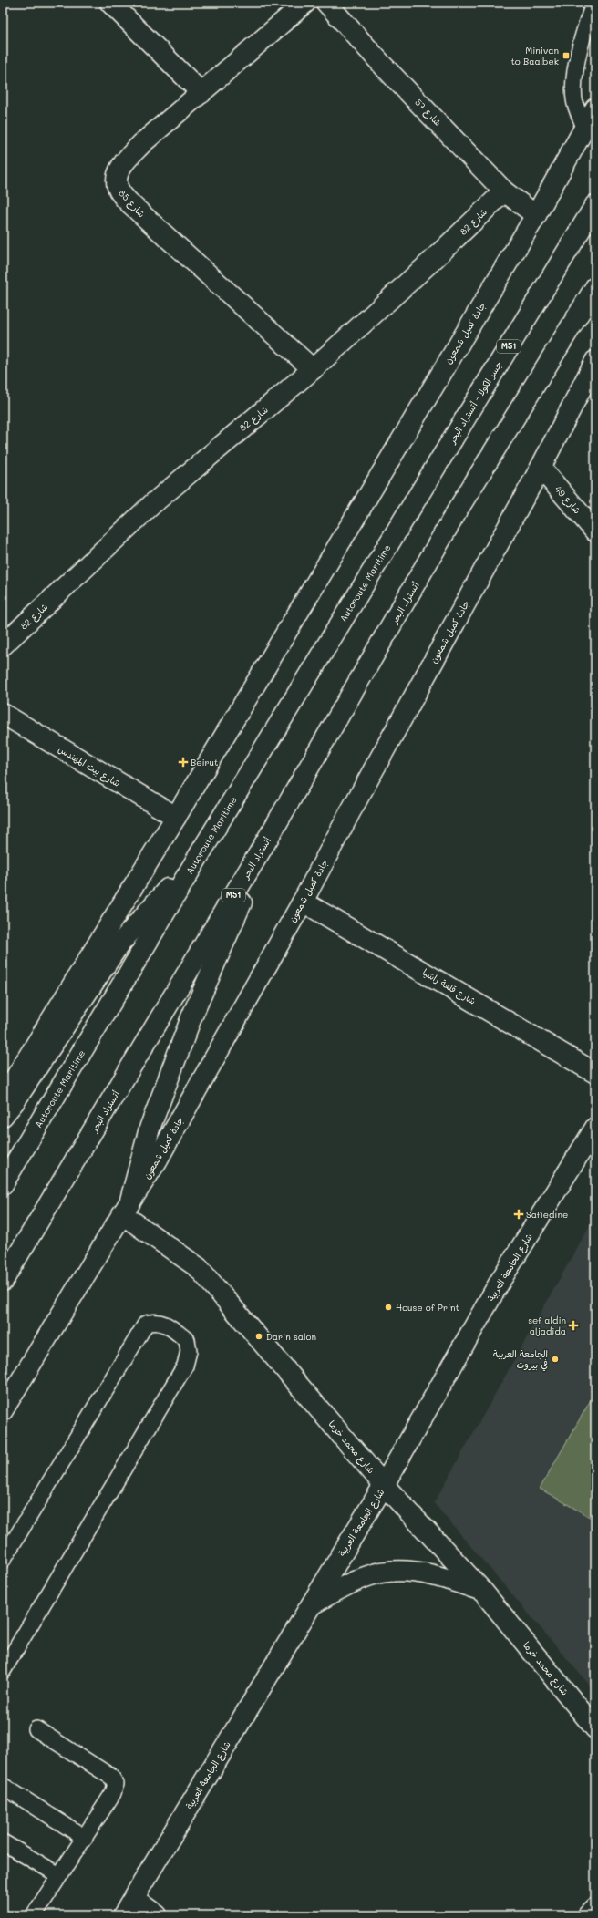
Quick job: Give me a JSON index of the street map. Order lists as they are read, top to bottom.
{
  "streets": {
    "main road": [
      "شارع 57",
      "شارع 85",
      "شارع 82",
      "جادة كميل شمعون",
      "M51",
      "جسر الكولا - أتستراد البحر",
      "شارع 49",
      "Autoroute Maritime",
      "أتستراد البحر",
      "شارع بيت المهندس",
      "شارع قلعة راشيا",
      "شارع الجامعة العربية",
      "شارع محمد خرما"
    ]
  },
  "crossings": [
    ["شارع 57", "شارع 82"],
    ["شارع 57", "جادة كميل شمعون"],
    ["شارع 85", "شارع 82"],
    ["جادة كميل شمعون", "شارع 49"],
    ["جادة كميل شمعون", "شارع بيت المهندس"],
    ["جادة كميل شمعون", "شارع قلعة راشيا"],
    ["جادة كميل شمعون", "شارع محمد خرما"],
    ["جسر الكولا - أتستراد البحر", "Autoroute Maritime"],
    ["شارع الجامعة العربية", "شارع محمد خرما"]
  ],
  "places": {
    "transit": ["Minivan to Baalbek"],
    "health": ["Beirut", "Safiedine", "sef aldin aljadida"],
    "other": ["House of Print", "Darin salon", "الجامعة العربية في بيروت"]
  }
}
